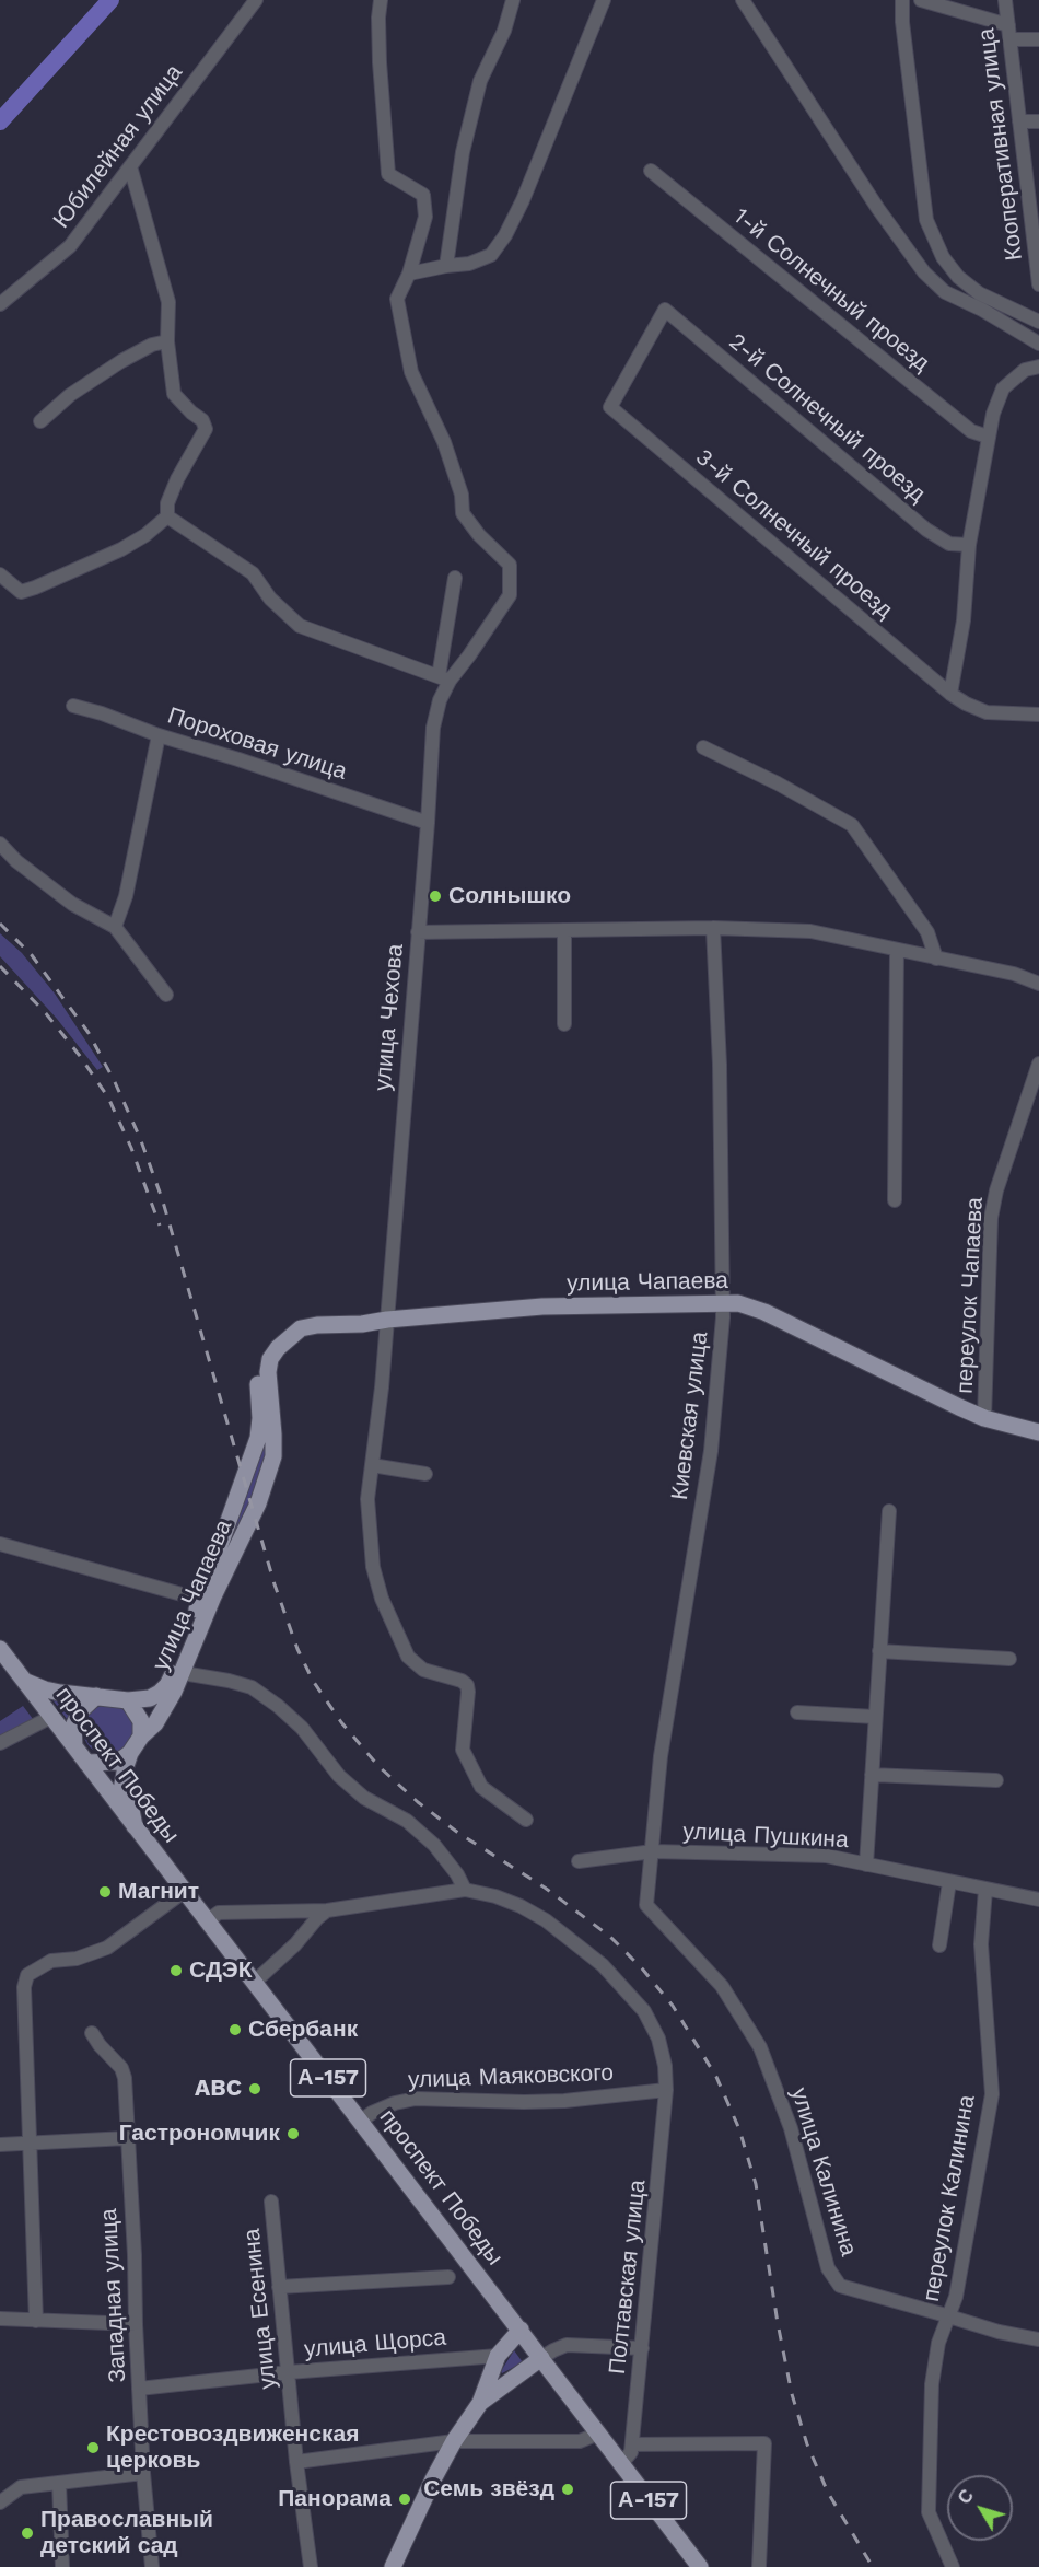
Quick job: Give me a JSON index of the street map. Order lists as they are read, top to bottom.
{
  "streets": {
    "main road": ["улица Чапаева", "проспект Победы", "А-157"],
    "street": [
      "Кооперативная улица",
      "Юбилейная улица",
      "1-й Солнечный проезд",
      "2-й Солнечный проезд",
      "3-й Солнечный проезд",
      "Пороховая улица",
      "улица Чехова",
      "переулок Чапаева",
      "Киевская улица",
      "улица Пушкина",
      "улица Маяковского",
      "улица Калинина",
      "переулок Калинина",
      "Полтавская улица",
      "Западная улица",
      "улица Есенина",
      "улица Щорса"
    ]
  },
  "crossings": [
    ["2-й Солнечный проезд", "3-й Солнечный проезд"],
    ["Пороховая улица", "улица Чехова"],
    ["улица Чехова", "улица Чапаева"],
    ["улица Чапаева", "переулок Чапаева"],
    ["улица Чапаева", "Киевская улица"],
    ["улица Чапаева", "проспект Победы"],
    ["Киевская улица", "улица Пушкина"],
    ["Киевская улица", "улица Калинина"],
    ["проспект Победы", "улица Маяковского"],
    ["проспект Победы", "Полтавская улица"],
    ["улица Пушкина", "переулок Калинина"],
    ["улица Маяковского", "Полтавская улица"],
    ["улица Калинина", "переулок Калинина"],
    ["Западная улица", "улица Щорса"],
    ["улица Есенина", "улица Щорса"]
  ],
  "places": [
    "Солнышко",
    "Магнит",
    "СДЭК",
    "Сбербанк",
    "ABC",
    "Гастрономчик",
    "Крестовоздвиженская церковь",
    "Семь звёзд",
    "Панорама",
    "Православный детский сад"
  ],
  "north": "top left"
}
